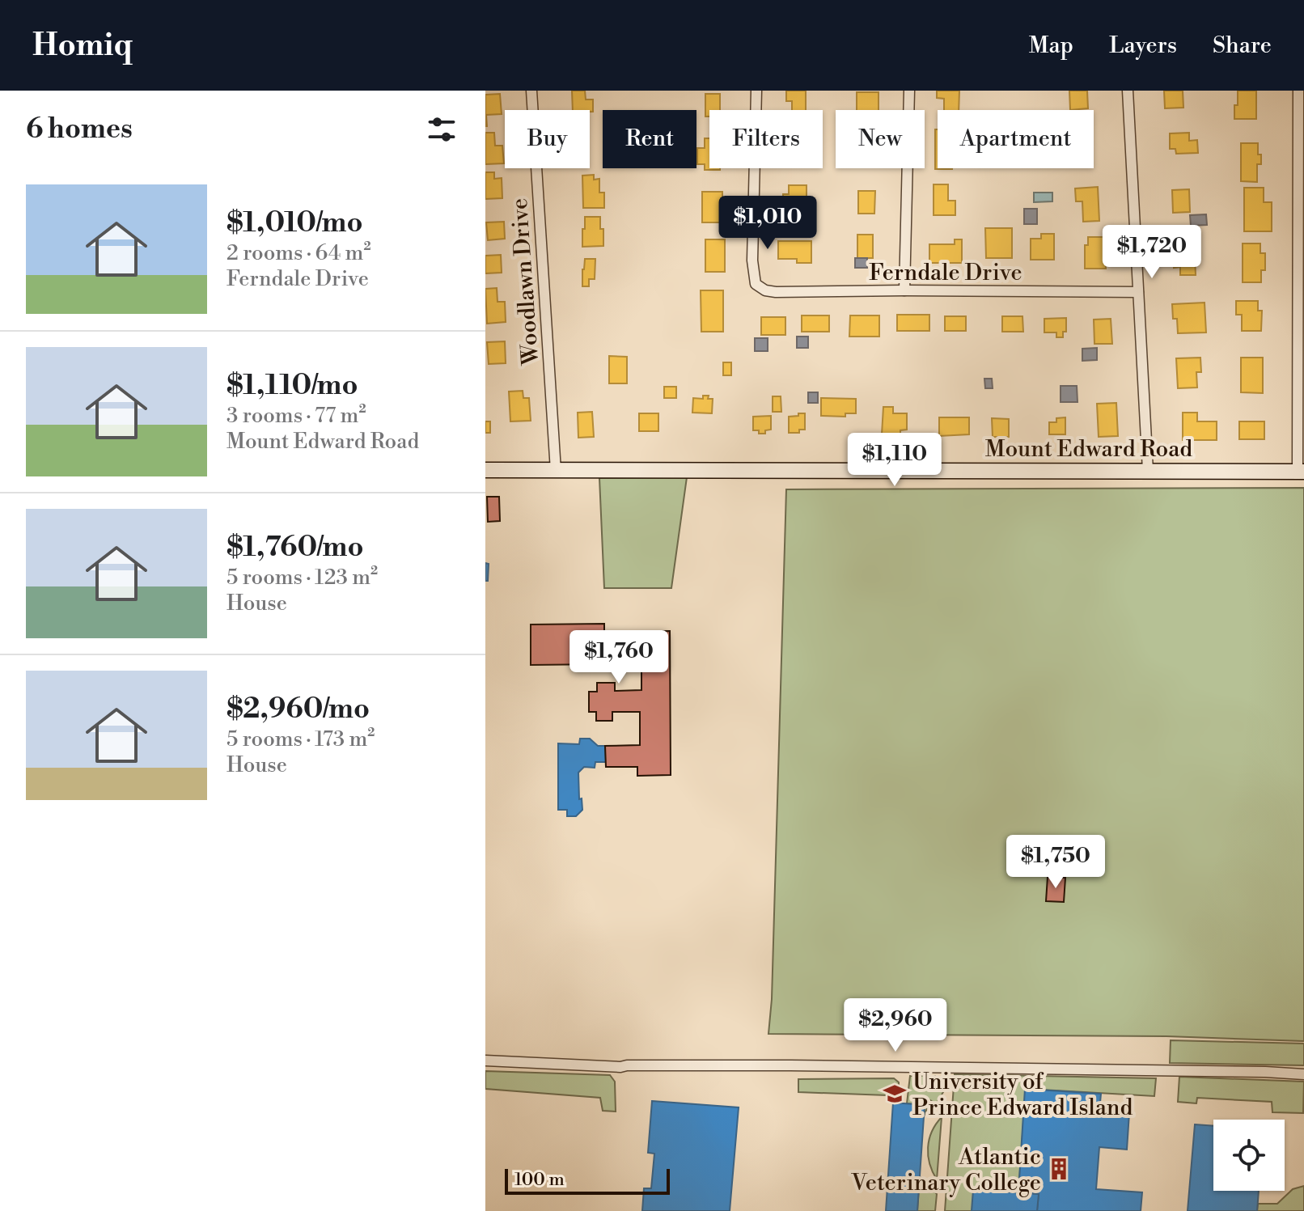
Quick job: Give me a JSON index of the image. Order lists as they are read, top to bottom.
{
  "streets": {
    "street": ["Ferndale Drive", "Woodlawn Drive", "Mount Edward Road"]
  },
  "crossings": [
    ["Woodlawn Drive", "Mount Edward Road"]
  ],
  "places": {
    "school or university": ["University of Prince Edward Island"],
    "building": ["Atlantic Veterinary College"]
  },
  "scale_bar": "100 m",
  "page": {
    "header": "Homiq",
    "nav": ["Map", "Layers", "Share"],
    "heading": "6 homes",
    "chip": [
      "Buy",
      "Rent",
      "Filters",
      "New",
      "Apartment"
    ],
    "list": [
      {
        "name": "$1,010/mo",
        "note": "2 rooms · 64 m² · Ferndale Drive"
      },
      {
        "name": "$1,110/mo",
        "note": "3 rooms · 77 m² · Mount Edward Road"
      },
      {
        "name": "$1,760/mo",
        "note": "5 rooms · 123 m² · House"
      },
      {
        "name": "$2,960/mo",
        "note": "5 rooms · 173 m² · House"
      }
    ],
    "price": [
      "$1,010",
      "$1,720",
      "$1,110",
      "$1,760",
      "$1,750",
      "$2,960"
    ],
    "scale": "100 m"
  }
}
